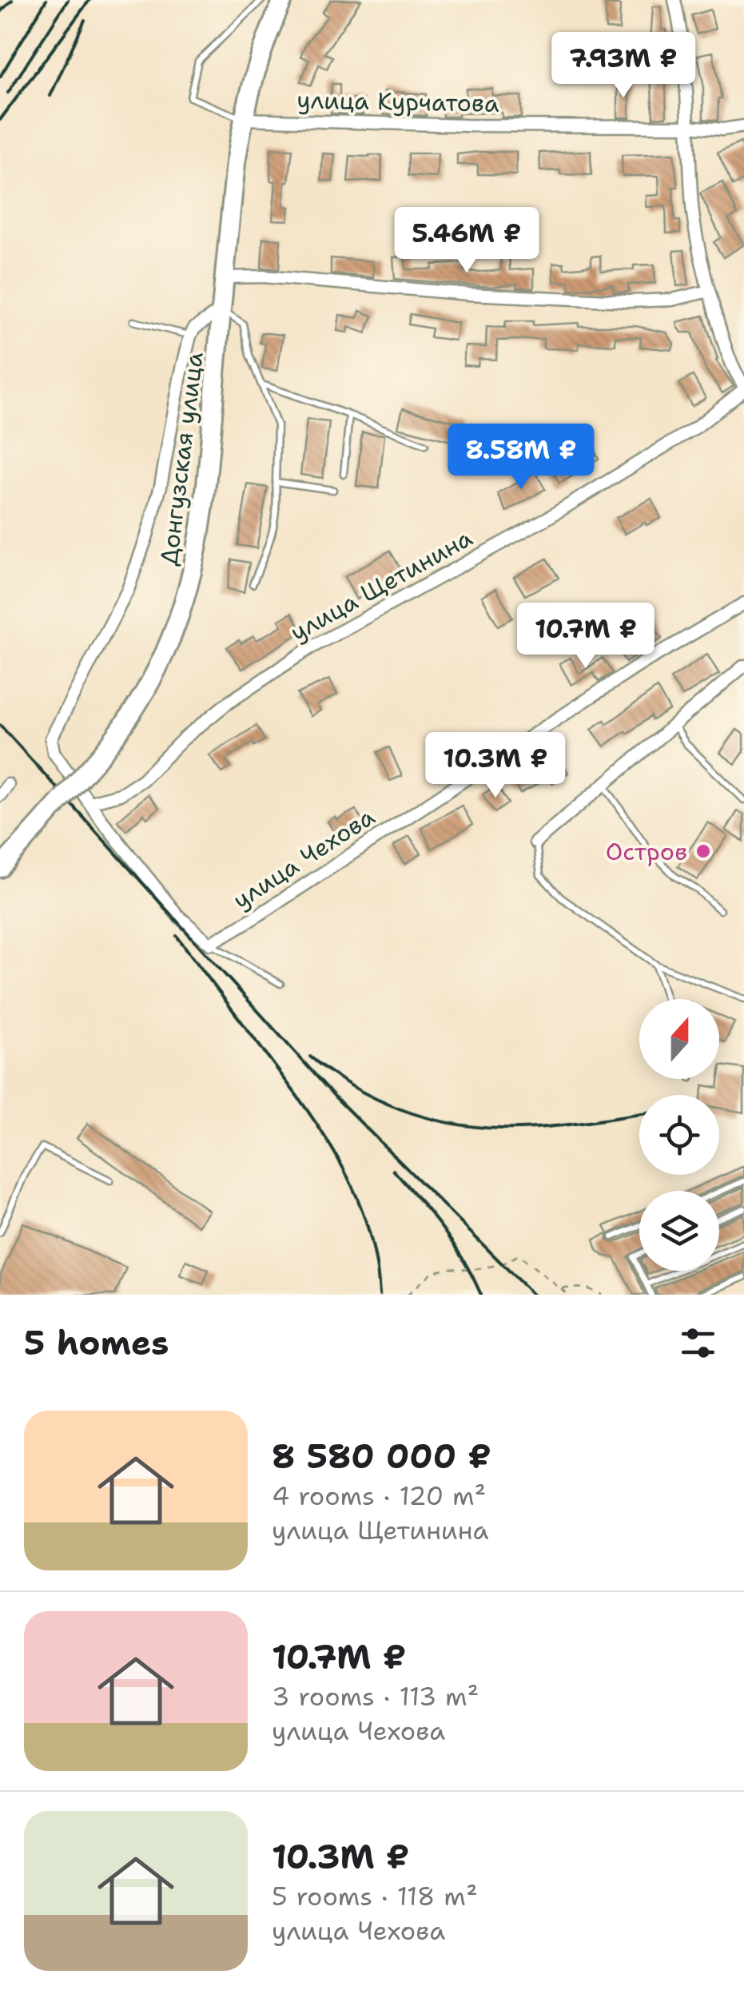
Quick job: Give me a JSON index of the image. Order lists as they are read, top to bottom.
{
  "streets": {
    "highway": ["Донгузская улица"],
    "street": ["улица Курчатова", "улица Щетинина", "улица Чехова"]
  },
  "crossings": [
    ["улица Курчатова", "Донгузская улица"]
  ],
  "places": ["Остров"],
  "north": "top",
  "page": {
    "price": [
      "7.93M ₽",
      "5.46M ₽",
      "8.58M ₽",
      "10.7M ₽",
      "10.3M ₽"
    ],
    "heading": "5 homes",
    "list": [
      {
        "name": "8 580 000 ₽",
        "note": "4 rooms · 120 m² · улица Щетинина"
      },
      {
        "name": "10.7M ₽",
        "note": "3 rooms · 113 m² · улица Чехова"
      },
      {
        "name": "10.3M ₽",
        "note": "5 rooms · 118 m² · улица Чехова"
      }
    ]
  }
}
